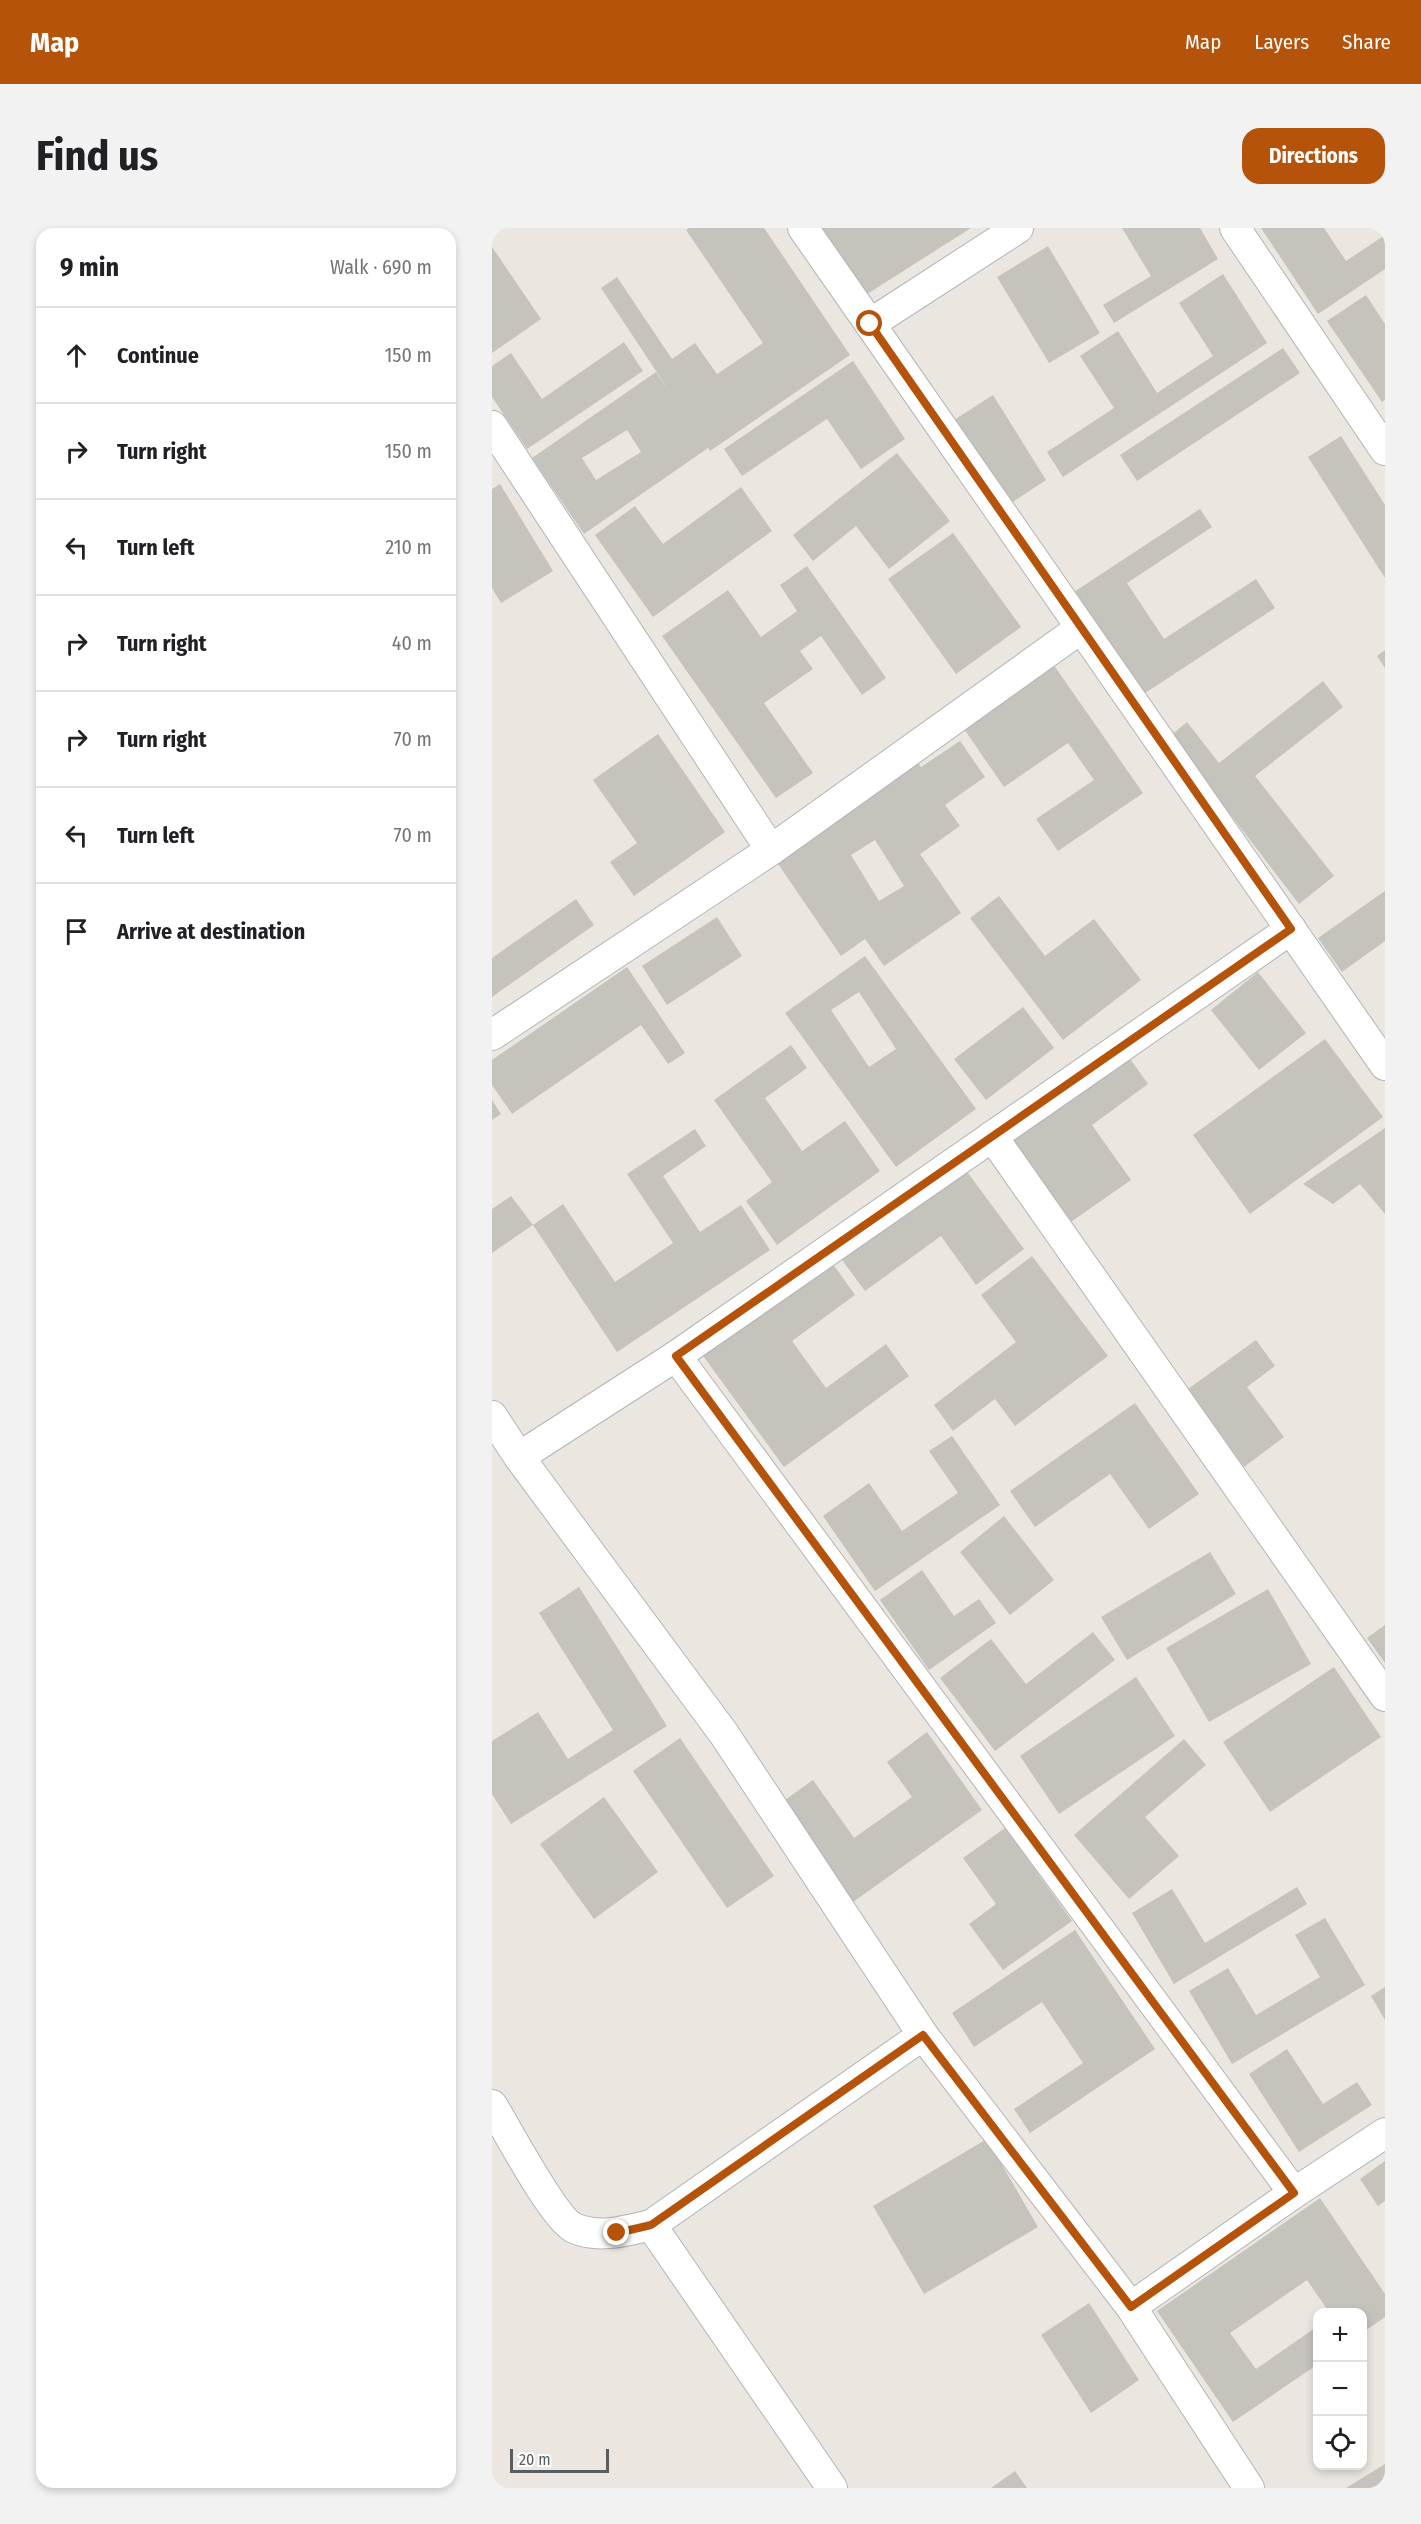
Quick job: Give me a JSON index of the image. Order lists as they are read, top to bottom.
{
  "scale_bar": "20 m",
  "page": {
    "header": "Map",
    "nav": ["Map", "Layers", "Share"],
    "buttons": "Directions",
    "title": "Find us",
    "heading": ["9 min", "Walk · 690 m"],
    "list": [
      ["Continue", "150 m"],
      ["Turn right", "150 m"],
      ["Turn left", "210 m"],
      ["Turn right", "40 m"],
      ["Turn right", "70 m"],
      ["Turn left", "70 m"],
      "Arrive at destination"
    ],
    "map_buttons": ["+", "−"],
    "scale": "20 m"
  }
}
